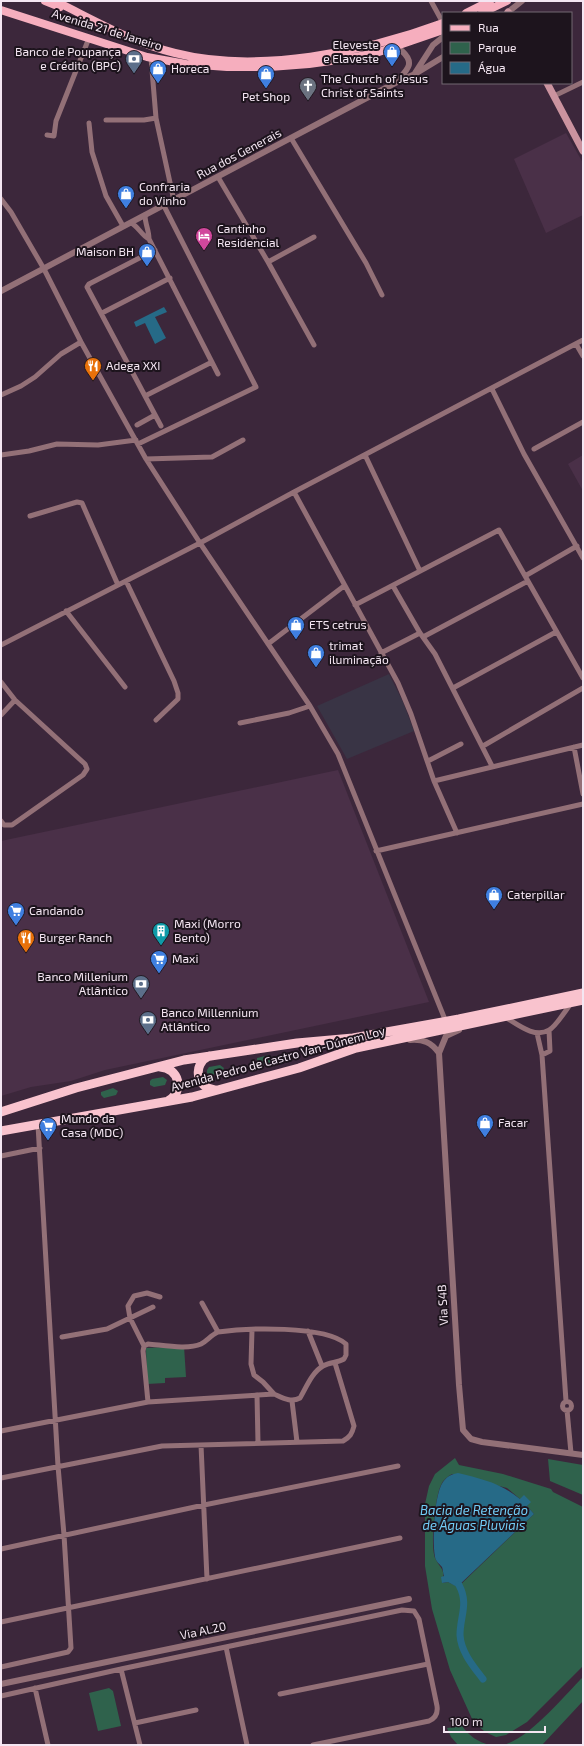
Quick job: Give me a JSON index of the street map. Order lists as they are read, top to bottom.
{
  "streets": {
    "highway": ["Avenida Pedro de Castro Van-Dúnem Loy"],
    "main road": ["Avenida 21 de Janeiro"],
    "street": ["Rua dos Generais", "Via S4B", "Via AL20"]
  },
  "water": ["Bacia de Retenção de Águas Pluviais"],
  "places": {
    "shop": [
      "Eleveste e Elaveste",
      "Horeca",
      "Pet Shop",
      "Confraria do Vinho",
      "Maison BH",
      "ETS cetrus",
      "trimat iluminação",
      "Caterpillar",
      "Facar"
    ],
    "bank": ["Banco de Poupança e Crédito (BPC)", "Banco Millenium Atlântico", "Banco Millennium Atlântico"],
    "church": ["The Church of Jesus Christ of Saints"],
    "hotel": ["Cantinho Residencial"],
    "restaurant": ["Adega XXI", "Burger Ranch"],
    "supermarket": ["Candando", "Maxi", "Mundo da Casa (MDC)"],
    "building": ["Maxi (Morro Bento)"]
  },
  "legend": ["Rua", "Parque", "Água"],
  "scale_bar": "100 m"
}
